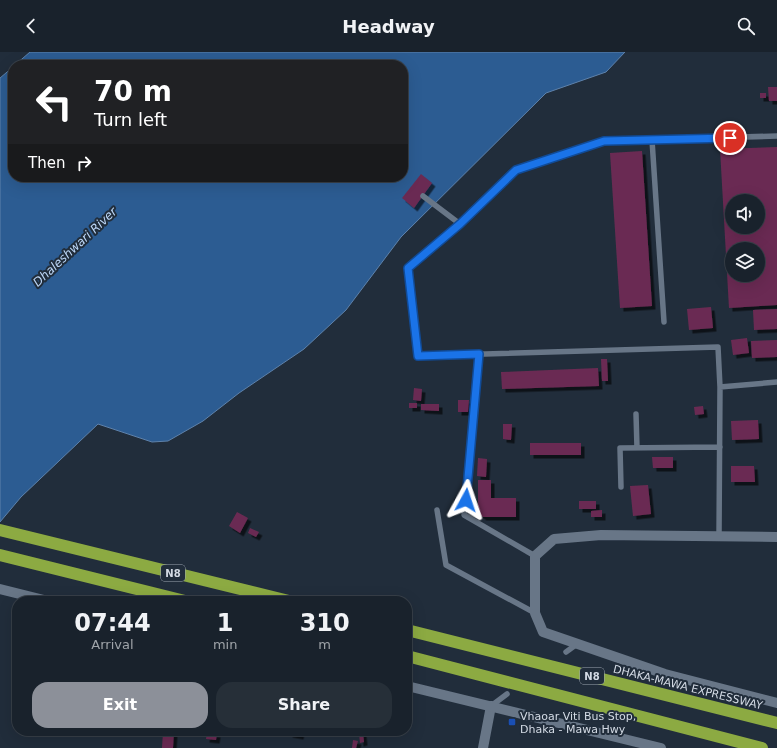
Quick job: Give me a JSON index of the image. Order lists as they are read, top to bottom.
{
  "streets": {
    "highway": ["N8", "DHAKA-MAWA EXPRESSWAY"]
  },
  "water": ["Dhaleshwari River"],
  "places": {
    "transit": ["Vhaoar Viti Bus Stop, Dhaka - Mawa Hwy"]
  },
  "page": {
    "header": "Headway",
    "turn": ["70 m", "Turn left"],
    "then": "Then",
    "eta": [
      "07:44",
      "Arrival",
      "1",
      "min",
      "310",
      "m"
    ],
    "buttons": ["Exit", "Share"]
  }
}
